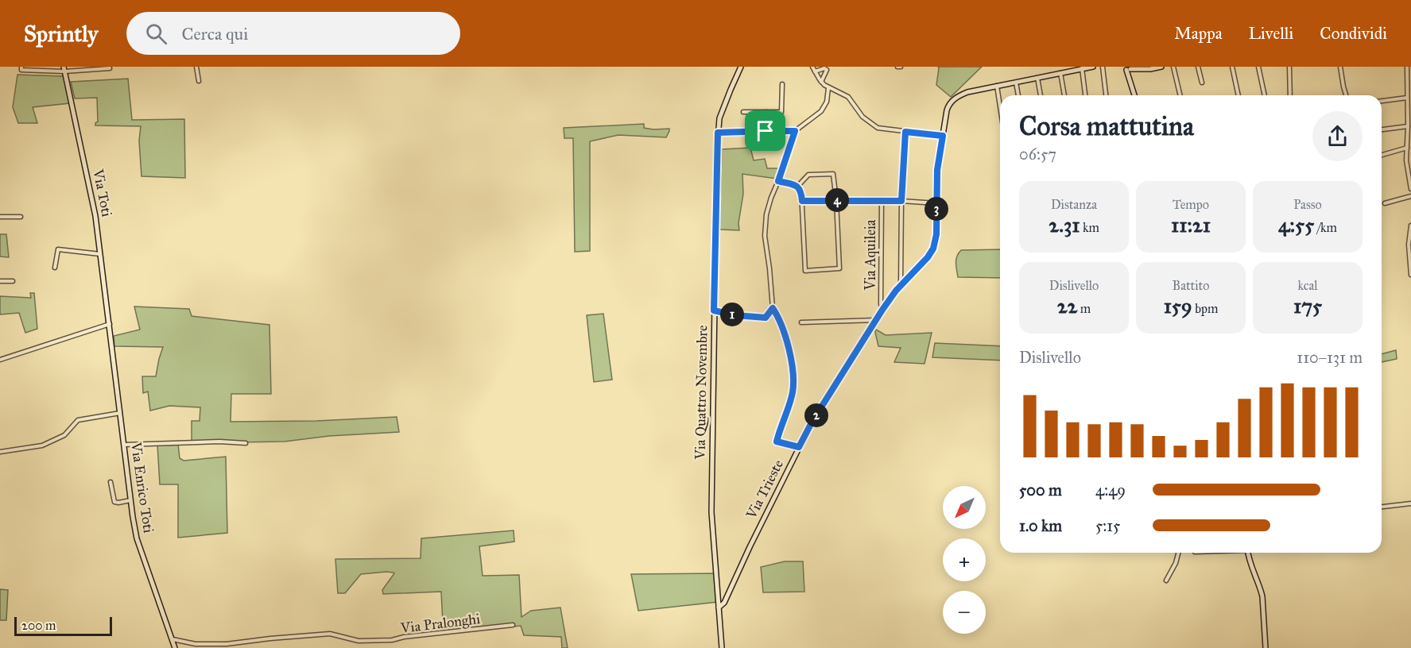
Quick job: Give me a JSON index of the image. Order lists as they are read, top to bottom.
{
  "streets": {
    "main road": [
      "Via Toti",
      "Via Quattro Novembre",
      "Via Enrico Toti",
      "Via Trieste"
    ],
    "street": ["Via Aquileia", "Via Pralonghi"]
  },
  "crossings": [
    ["Via Toti", "Via Enrico Toti"],
    ["Via Aquileia", "Via Trieste"],
    ["Via Quattro Novembre", "Via Trieste"],
    ["Via Enrico Toti", "Via Pralonghi"]
  ],
  "scale_bar": "200 m",
  "north": "bottom left",
  "page": {
    "header": "Sprintly",
    "search": "Cerca qui",
    "nav": ["Mappa", "Livelli", "Condividi"],
    "heading": ["Corsa mattutina", "06:57"],
    "stats": [
      ["Distanza", "2.31 km"],
      ["Tempo", "11:21"],
      ["Passo", "4:55 /km"],
      ["Dislivello", "22 m"],
      ["Battito", "159 bpm"],
      ["kcal", "175"]
    ],
    "pins": [
      "4",
      "3",
      "1",
      "2"
    ],
    "chart": ["Dislivello", "110–131 m"],
    "list": [
      {
        "name": "500 m",
        "note": "4:49"
      },
      {
        "name": "1.0 km",
        "note": "5:15"
      }
    ],
    "map_buttons": ["+", "−"],
    "scale": "200 m"
  }
}
